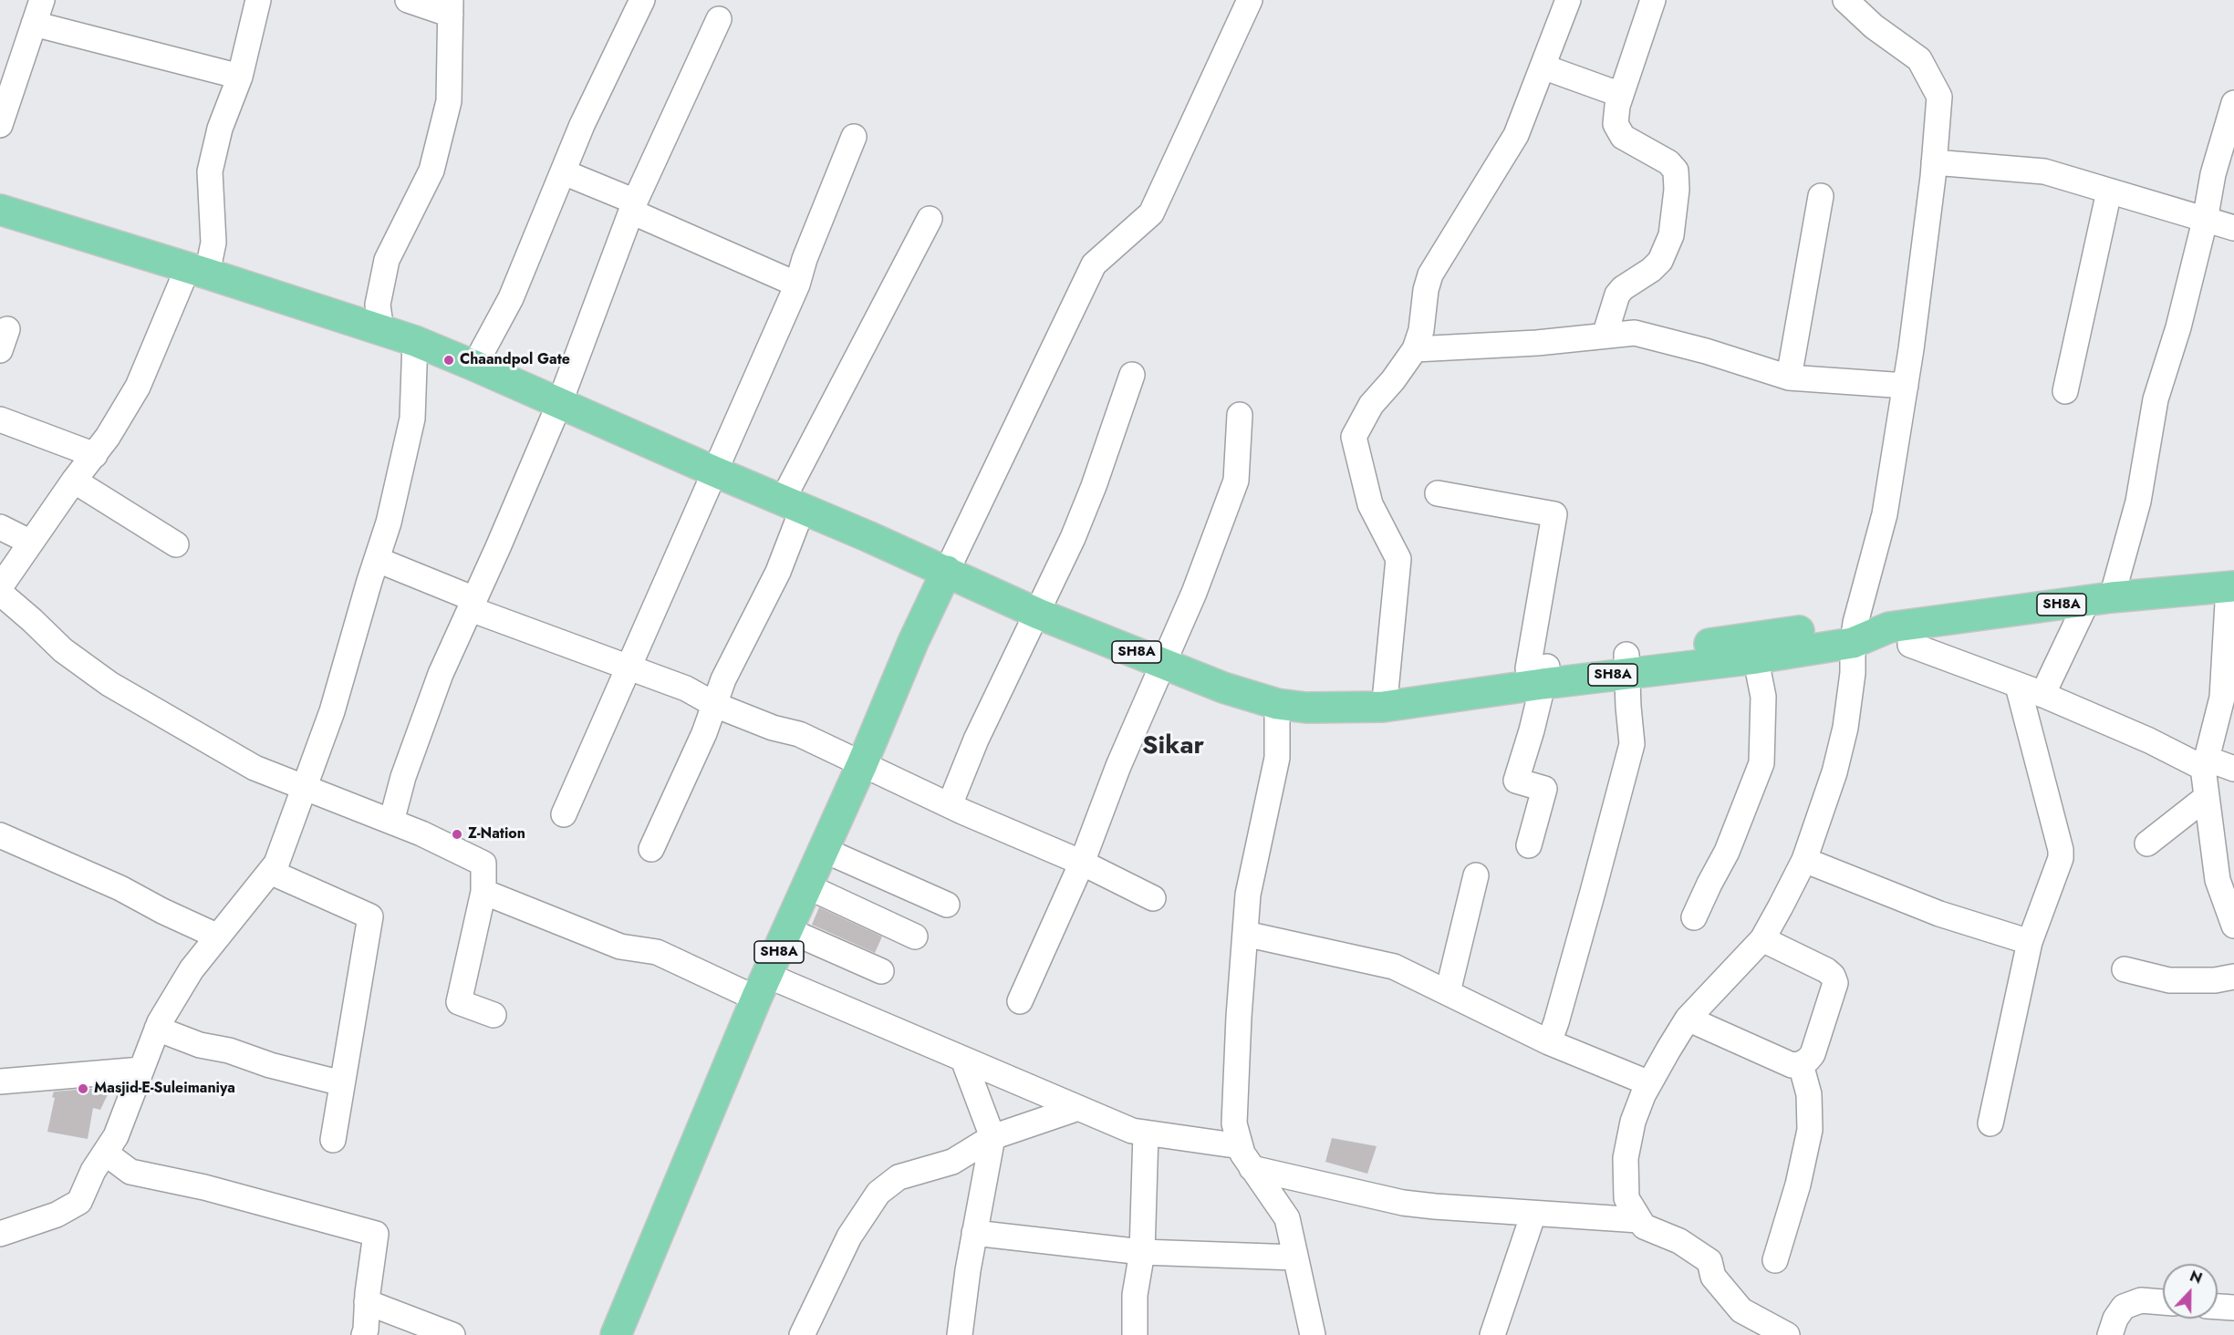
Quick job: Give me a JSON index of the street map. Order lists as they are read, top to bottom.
{
  "streets": {
    "main road": ["SH8A"]
  },
  "districts": ["Sikar"],
  "places": ["Chaandpol Gate", "Z-Nation", "Masjid-E-Suleimaniya"],
  "north": "top"
}
